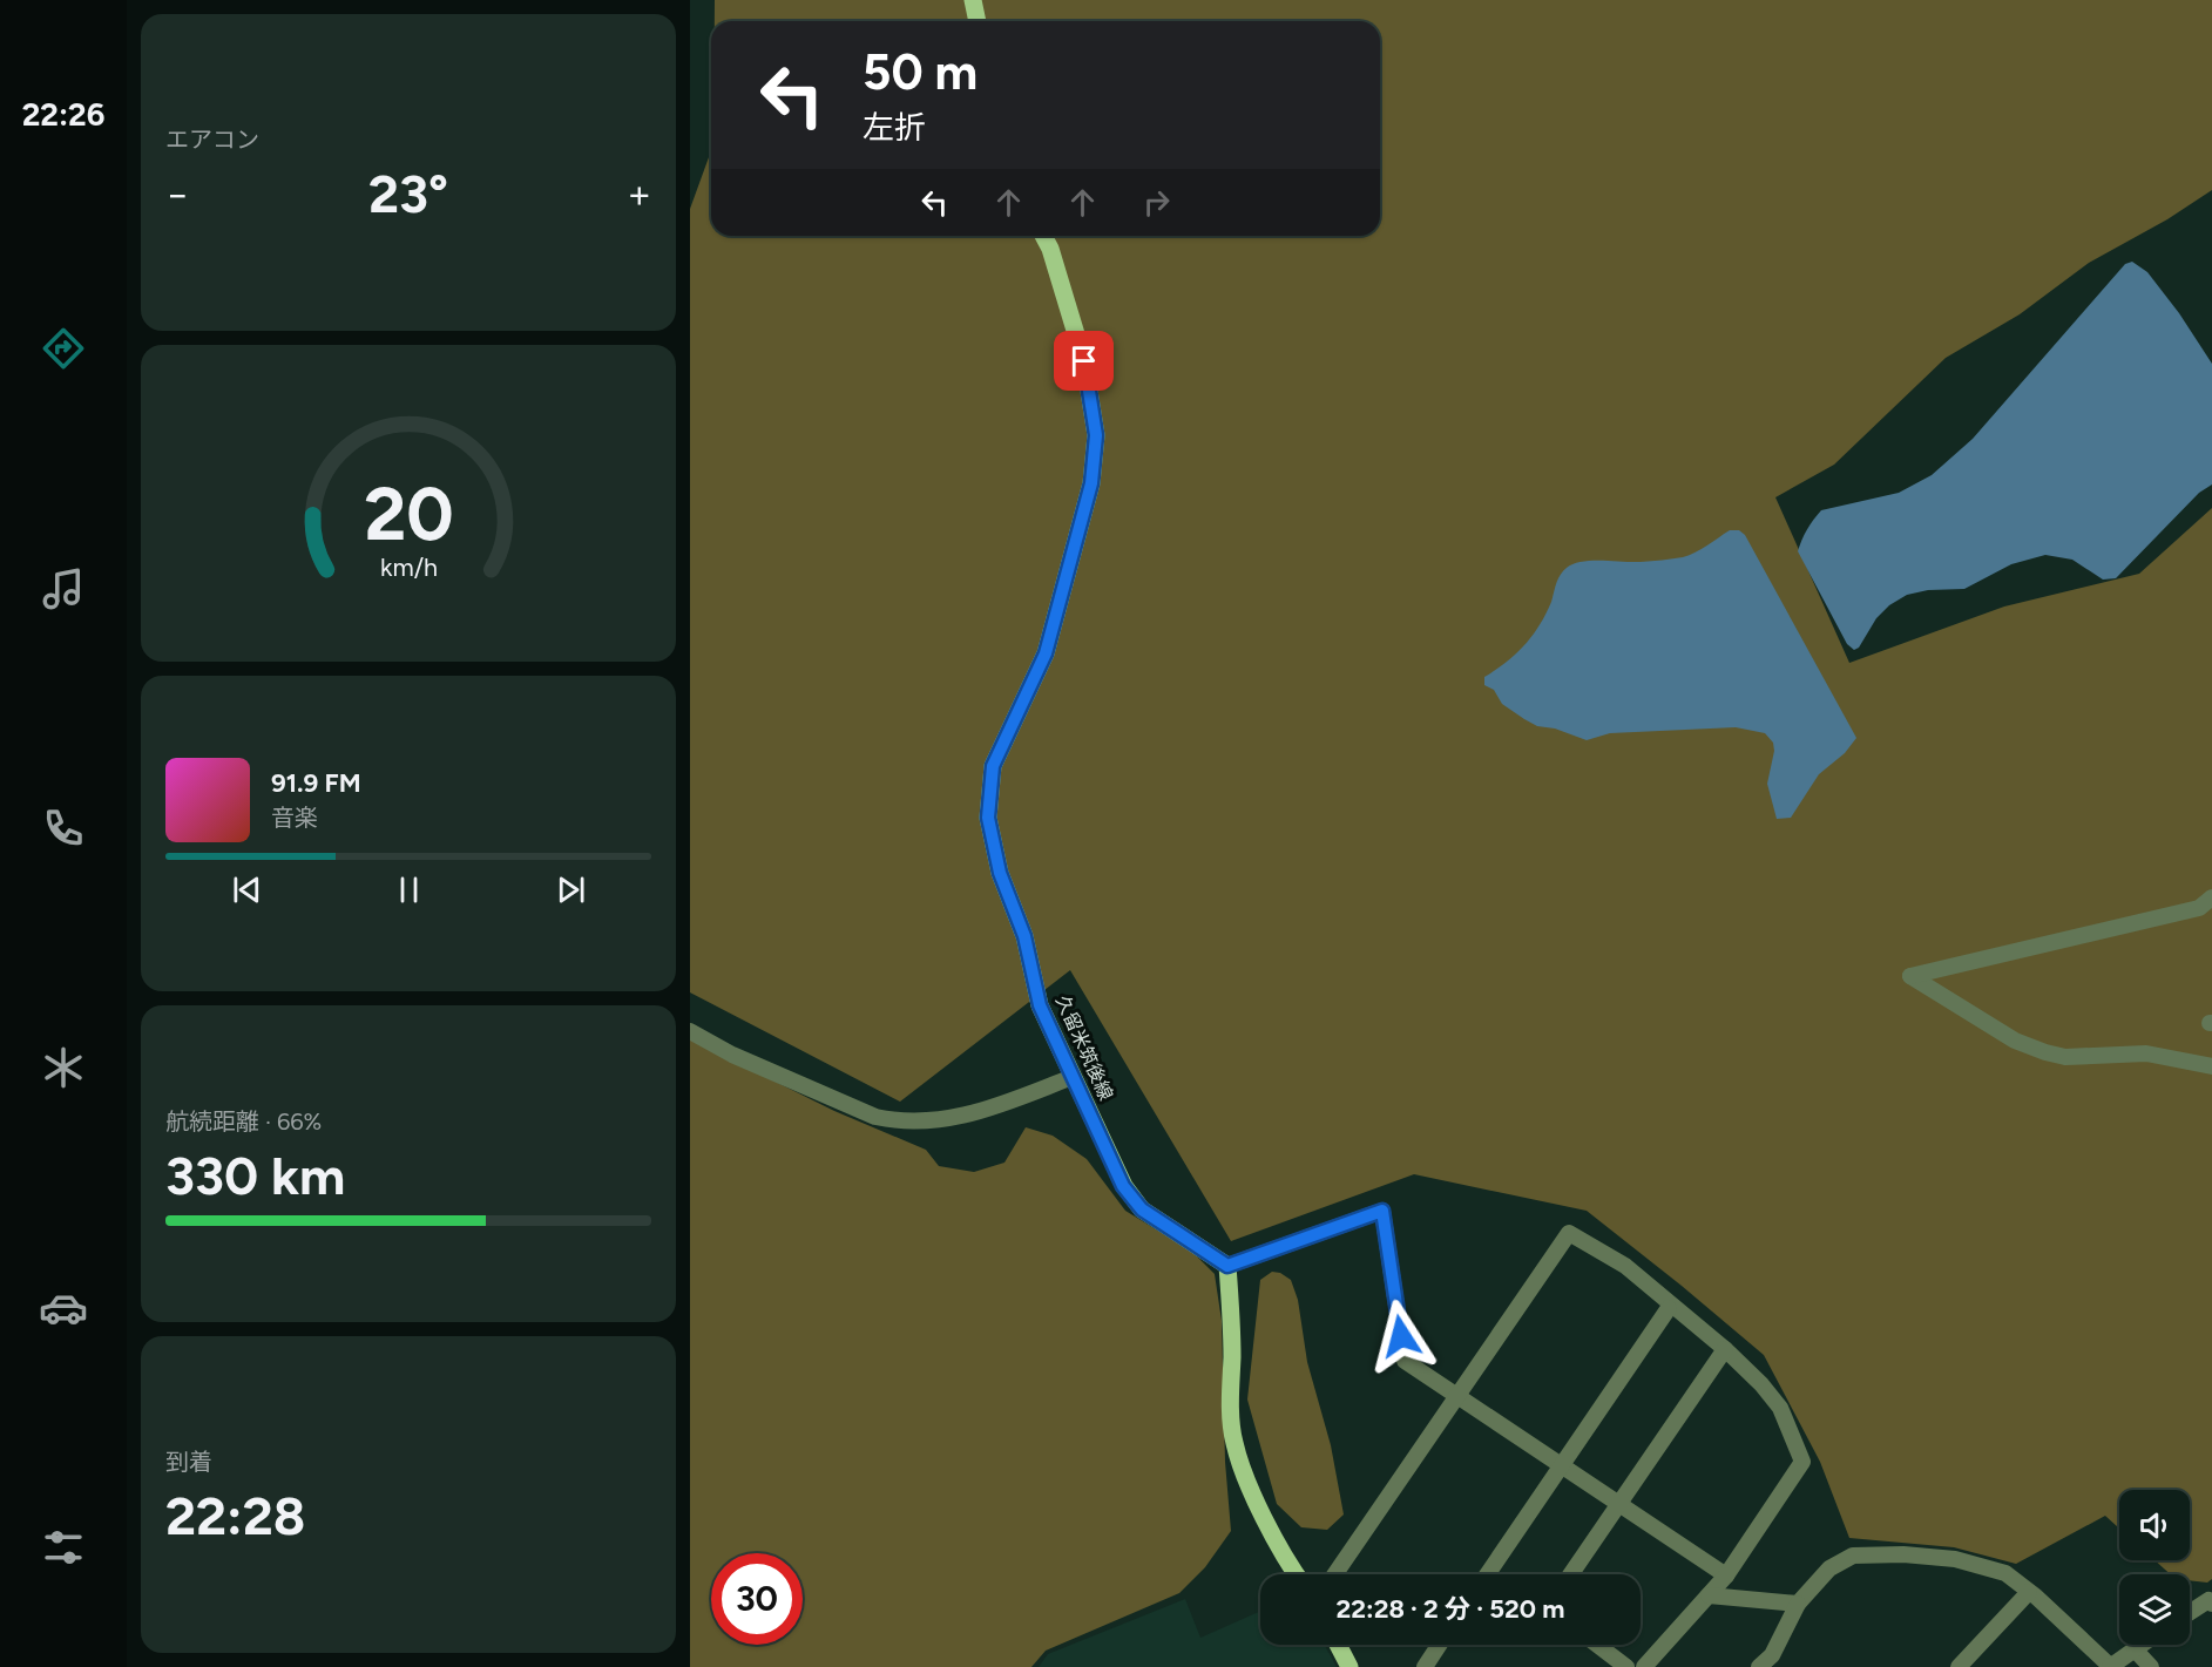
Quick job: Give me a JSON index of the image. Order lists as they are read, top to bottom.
{
  "streets": {
    "main road": ["久留米筑後線"]
  },
  "page": {
    "tabs": "22:26",
    "tile": [
      "エアコン",
      ["航続距離 · 66%", "330 km"],
      ["到着", "22:28"]
    ],
    "turn": ["50 m", "左折"],
    "heat": ["−", "23°", "+"],
    "song": ["91.9 FM", "音楽"],
    "limit": "30",
    "trip": "22:28 · 2 分 · 520 m",
    "gauge": ["20", "km/h"]
  }
}
